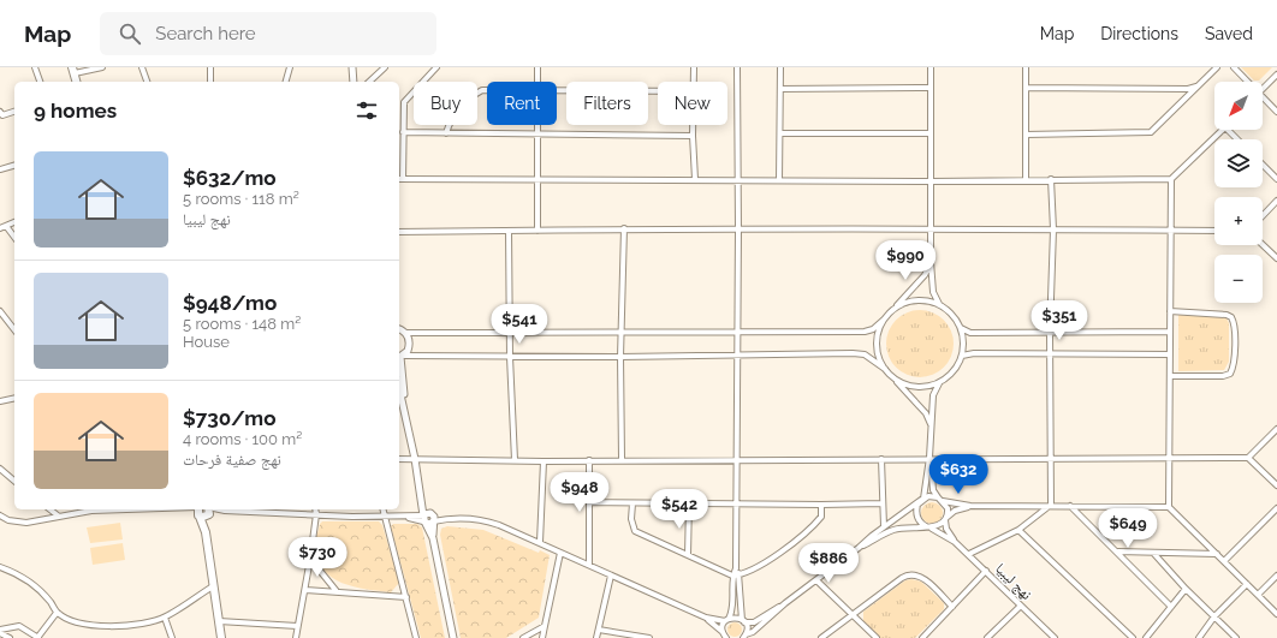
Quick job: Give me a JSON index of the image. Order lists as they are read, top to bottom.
{
  "streets": {
    "street": ["نهج ليبيا"]
  },
  "north": "bottom left",
  "page": {
    "header": "Map",
    "search": "Search here",
    "nav": ["Map", "Directions", "Saved"],
    "map_buttons": ["+", "−"],
    "chip": [
      "Buy",
      "Rent",
      "Filters",
      "New"
    ],
    "heading": "9 homes",
    "list": [
      {
        "name": "$632/mo",
        "note": "5 rooms · 118 m² · نهج ليبيا"
      },
      {
        "name": "$948/mo",
        "note": "5 rooms · 148 m² · House"
      },
      {
        "name": "$730/mo",
        "note": "4 rooms · 100 m² · نهج صفية فرحات"
      }
    ],
    "price": [
      "$990",
      "$351",
      "$541",
      "$632",
      "$948",
      "$542",
      "$649",
      "$730",
      "$886"
    ]
  }
}
